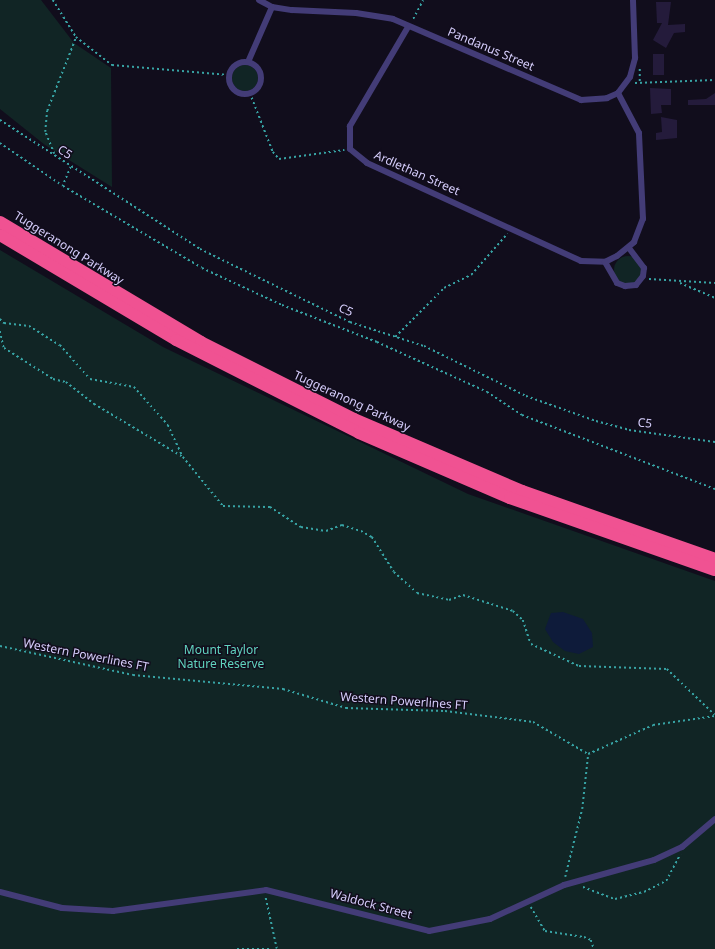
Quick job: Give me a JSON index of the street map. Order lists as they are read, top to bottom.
{
  "streets": {
    "highway": ["Tuggeranong Parkway"],
    "street": ["Pandanus Street", "Ardlethan Street", "Waldock Street"],
    "path": ["C5", "Western Powerlines FT"]
  },
  "parks": ["Mount Taylor Nature Reserve"]
}
